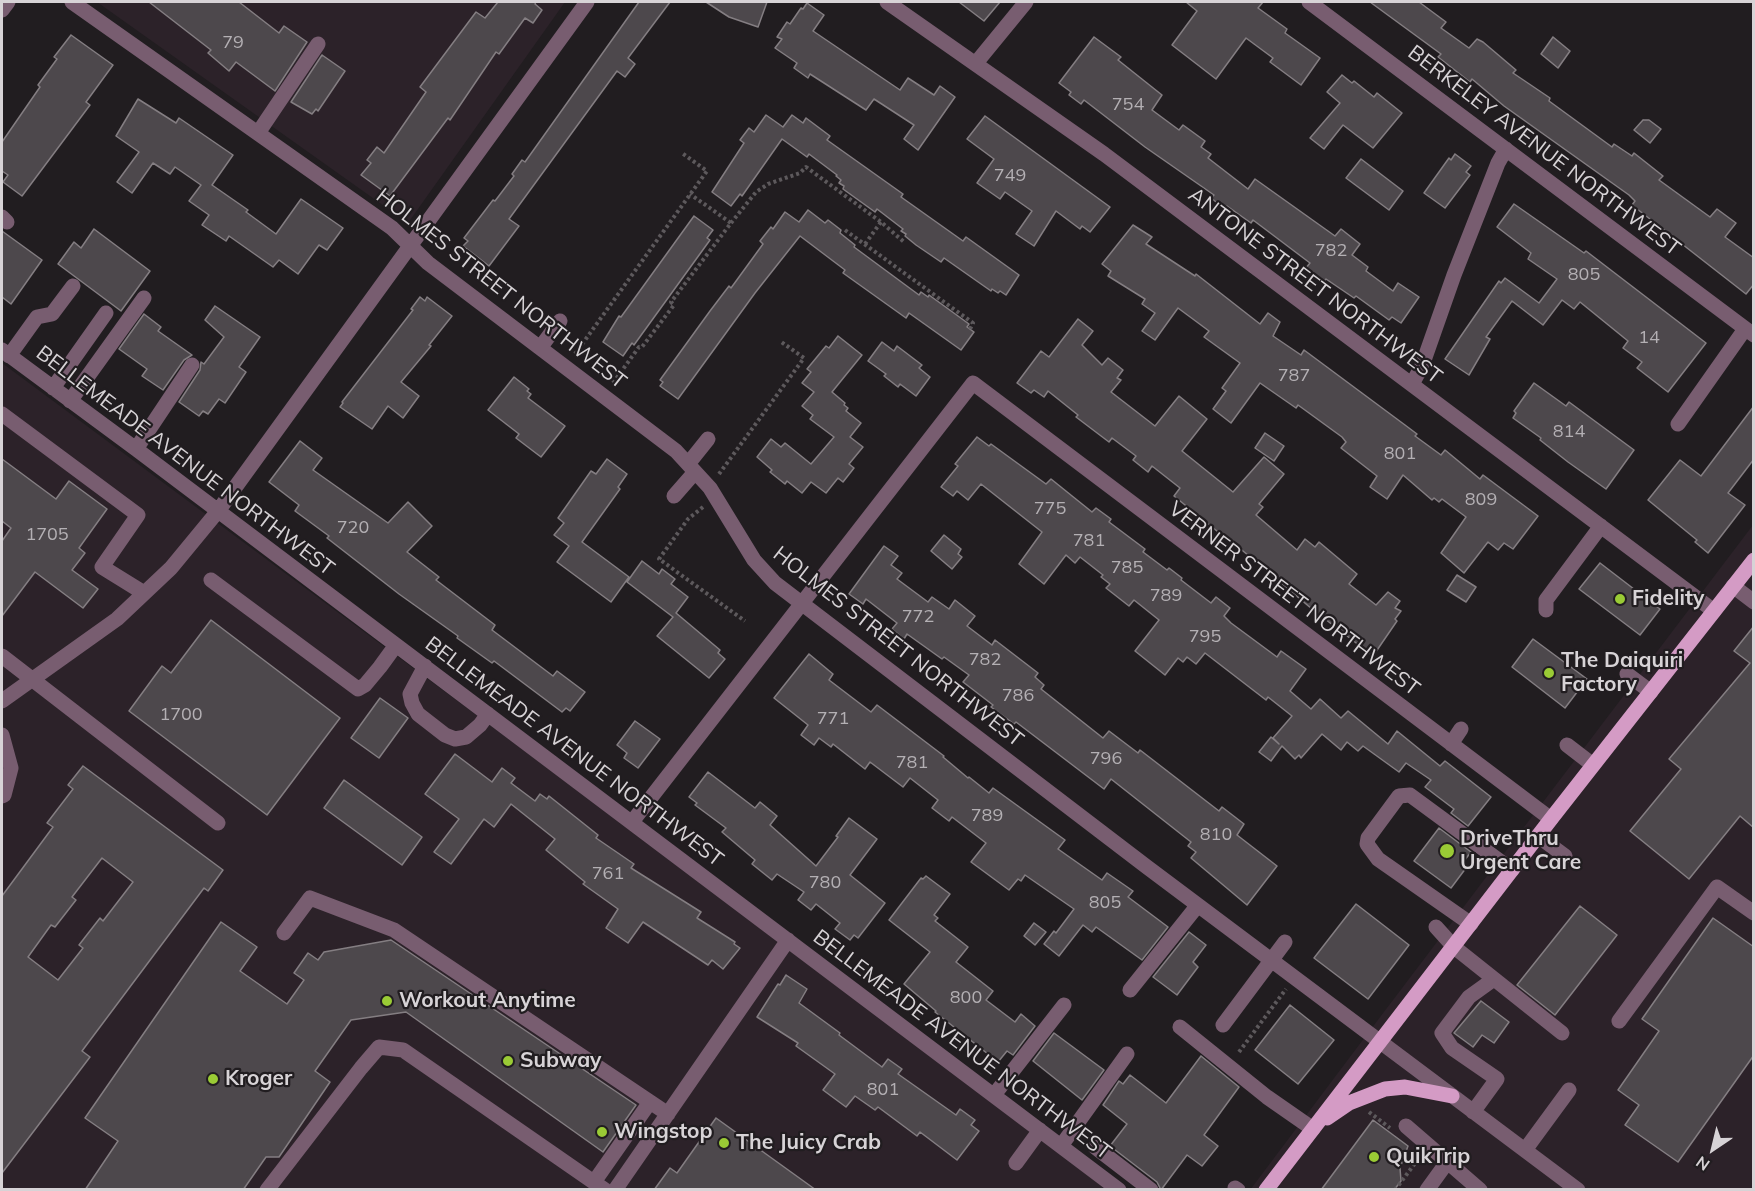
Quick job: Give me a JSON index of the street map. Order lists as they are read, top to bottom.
{
  "streets": {
    "street": [
      "BERKELEY AVENUE NORTHWEST",
      "ANTONE STREET NORTHWEST",
      "HOLMES STREET NORTHWEST",
      "BELLEMEADE AVENUE NORTHWEST",
      "VERNER STREET NORTHWEST"
    ]
  },
  "crossings": [
    ["HOLMES STREET NORTHWEST", "VERNER STREET NORTHWEST"]
  ],
  "places": [
    "Fidelity",
    "The Daiquiri Factory",
    "DriveThru Urgent Care",
    "Workout Anytime",
    "Subway",
    "Kroger",
    "Wingstop",
    "The Juicy Crab",
    "QuikTrip"
  ],
  "house_numbers": [
    "79",
    "754",
    "749",
    "782",
    "805",
    "14",
    "787",
    "814",
    "801",
    "809",
    "775",
    "720",
    "1705",
    "781",
    "785",
    "789",
    "772",
    "795",
    "782",
    "786",
    "1700",
    "771",
    "796",
    "781",
    "789",
    "810",
    "761",
    "780",
    "805",
    "800",
    "801"
  ],
  "north": "bottom left"
}
